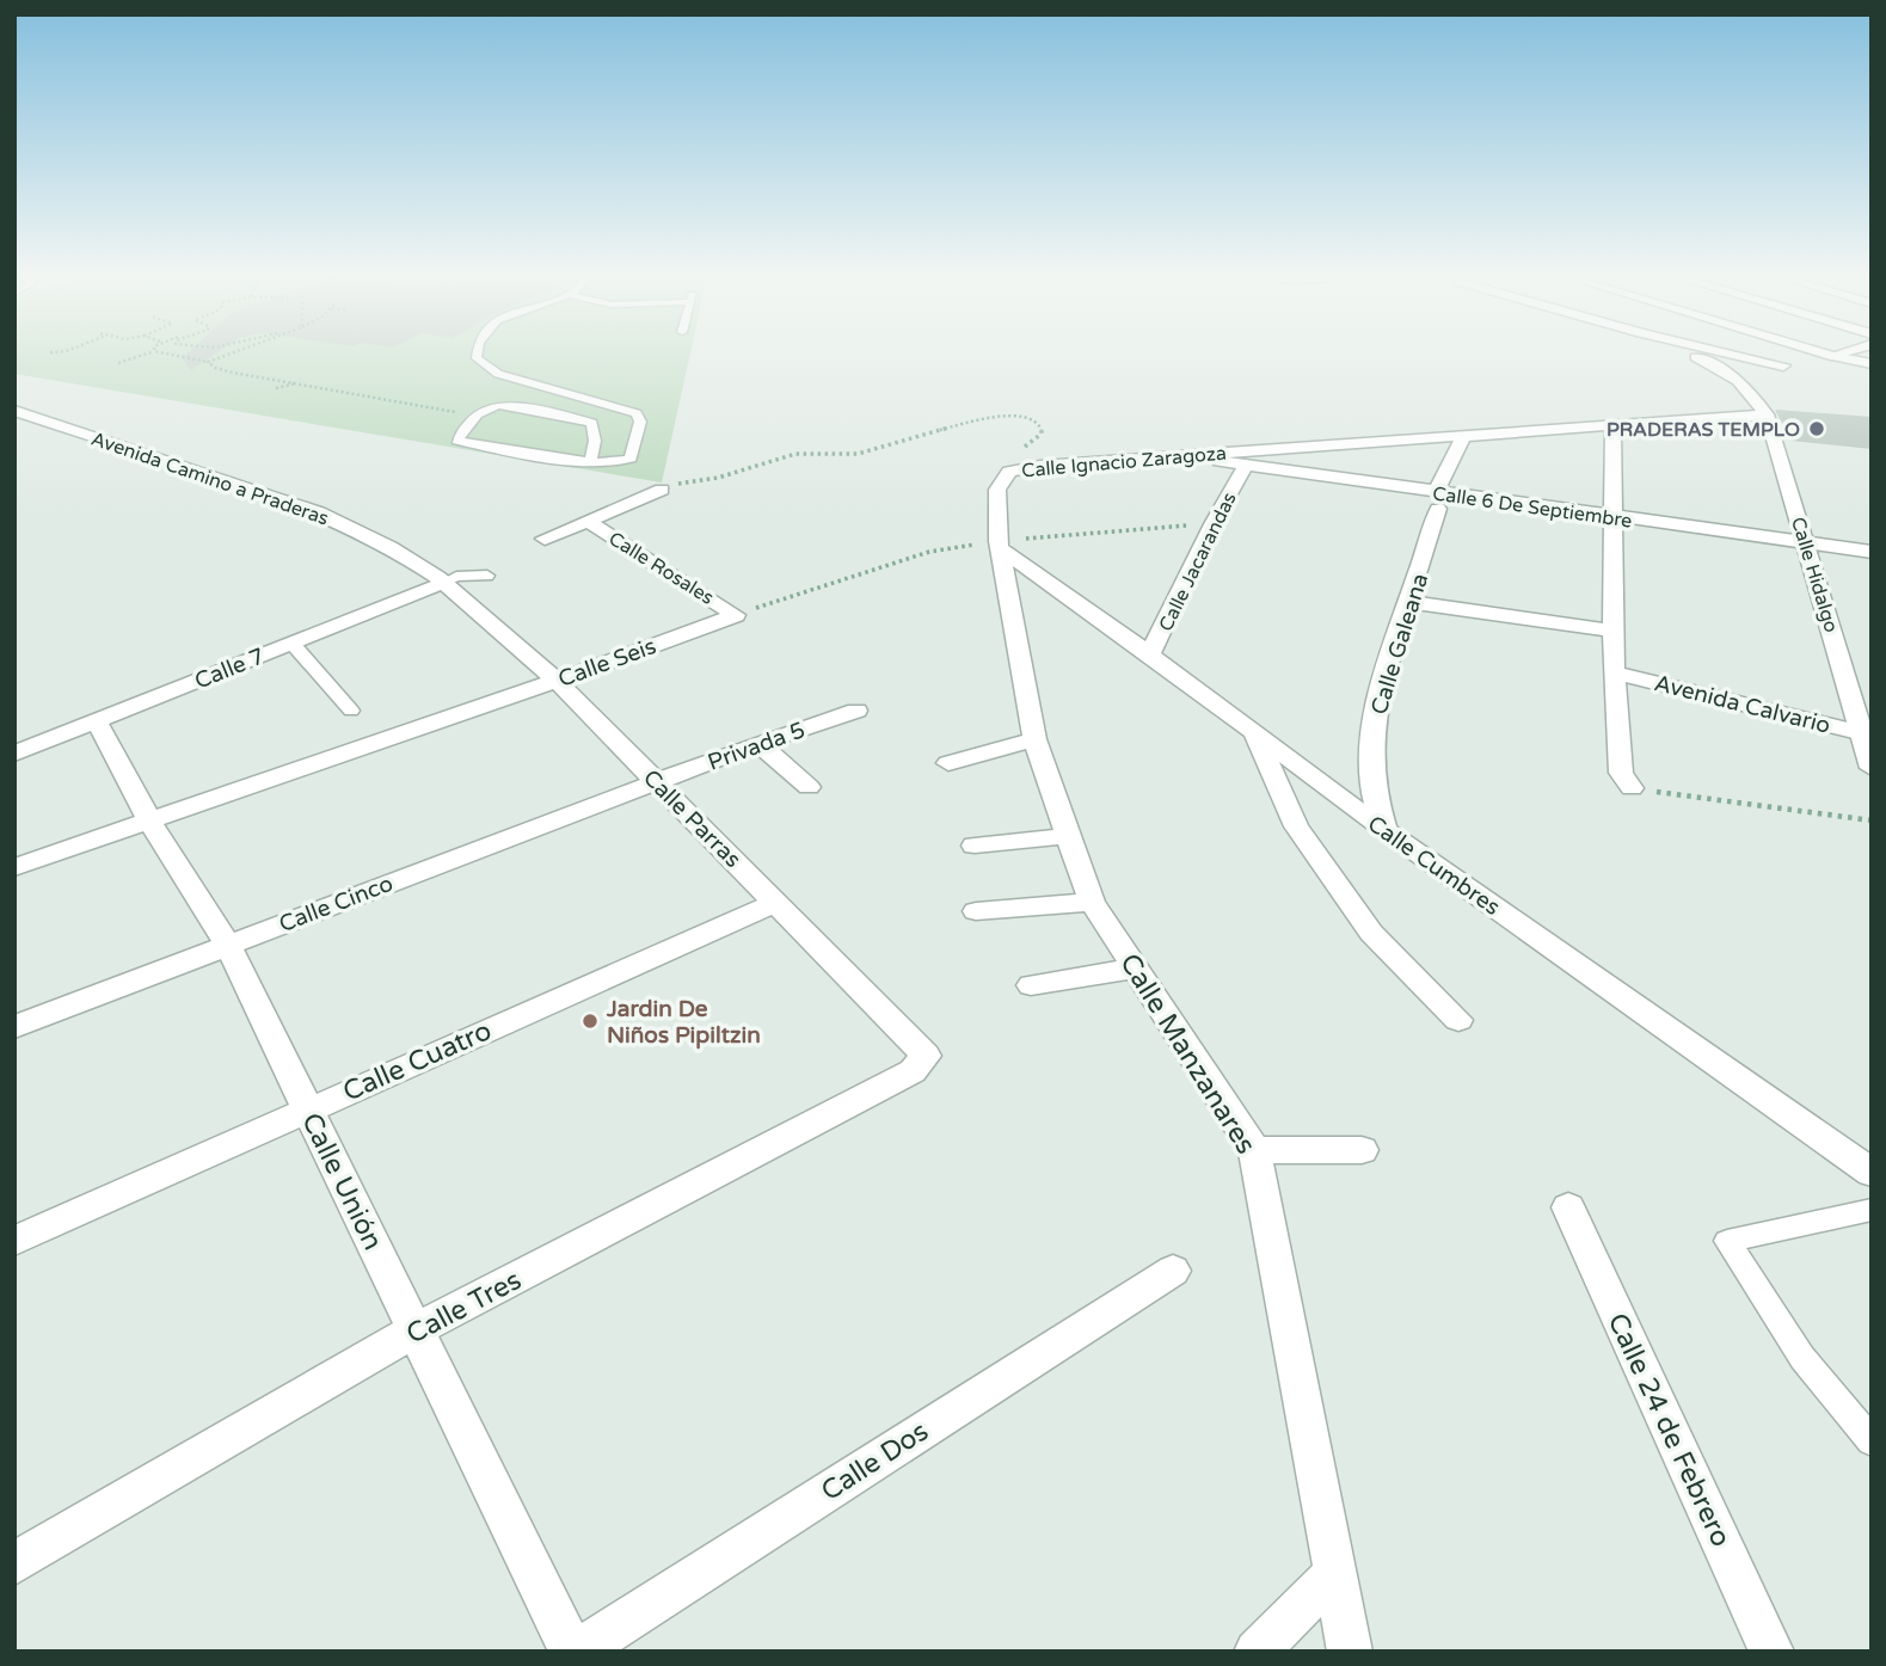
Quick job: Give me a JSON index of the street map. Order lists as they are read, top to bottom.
{
  "streets": {
    "street": [
      "Calle Ignacio Zaragoza",
      "Avenida Camino a Praderas",
      "Calle 6 De Septiembre",
      "Calle Jacarandas",
      "Calle Rosales",
      "Calle Hidalgo",
      "Calle Galeana",
      "Calle Seis",
      "Calle 7",
      "Avenida Calvario",
      "Privada 5",
      "Calle Parras",
      "Calle Cumbres",
      "Calle Cinco",
      "Calle Manzanares",
      "Calle Cuatro",
      "Calle Unión",
      "Calle Tres",
      "Calle 24 de Febrero",
      "Calle Dos"
    ]
  },
  "crossings": [
    ["Calle Ignacio Zaragoza", "Calle 6 De Septiembre"],
    ["Calle Ignacio Zaragoza", "Calle Hidalgo"],
    ["Calle Ignacio Zaragoza", "Calle Galeana"],
    ["Calle Ignacio Zaragoza", "Calle Manzanares"],
    ["Avenida Camino a Praderas", "Calle 7"],
    ["Avenida Camino a Praderas", "Calle Parras"],
    ["Calle 6 De Septiembre", "Calle Jacarandas"],
    ["Calle 6 De Septiembre", "Calle Hidalgo"],
    ["Calle 6 De Septiembre", "Calle Galeana"],
    ["Calle Jacarandas", "Calle Cumbres"],
    ["Calle Rosales", "Calle Seis"],
    ["Calle Hidalgo", "Avenida Calvario"],
    ["Calle Galeana", "Calle Cumbres"],
    ["Calle Seis", "Calle Parras"],
    ["Calle Seis", "Calle Unión"],
    ["Calle 7", "Calle Parras"],
    ["Calle 7", "Calle Unión"],
    ["Privada 5", "Calle Parras"],
    ["Privada 5", "Calle Cinco"],
    ["Calle Parras", "Calle Cinco"],
    ["Calle Parras", "Calle Cuatro"],
    ["Calle Parras", "Calle Tres"],
    ["Calle Cumbres", "Calle Manzanares"],
    ["Calle Cinco", "Calle Unión"],
    ["Calle Cuatro", "Calle Unión"],
    ["Calle Unión", "Calle Tres"],
    ["Calle Unión", "Calle Dos"]
  ],
  "places": ["PRADERAS TEMPLO", "Jardin De Niños Pipiltzin"]
}
